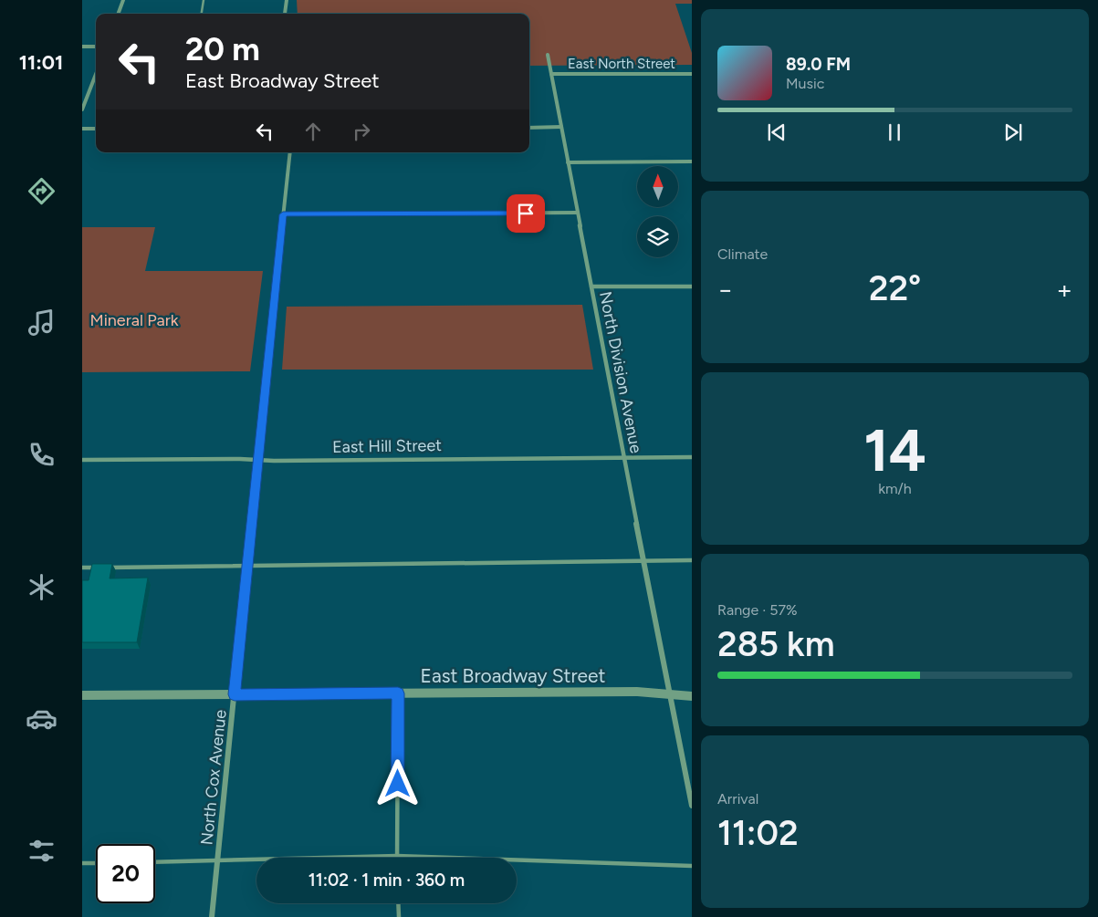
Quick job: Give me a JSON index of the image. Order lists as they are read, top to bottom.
{
  "streets": {
    "street": [
      "East North Street",
      "North Division Avenue",
      "East Hill Street",
      "East Broadway Street",
      "North Cox Avenue"
    ]
  },
  "crossings": [
    ["East North Street", "North Division Avenue"],
    ["North Division Avenue", "East Hill Street"],
    ["North Division Avenue", "East Broadway Street"],
    ["East Hill Street", "North Cox Avenue"],
    ["East Broadway Street", "North Cox Avenue"]
  ],
  "parks": ["Mineral Park"],
  "north": "top",
  "page": {
    "tabs": "11:01",
    "turn": ["20 m", "East Broadway Street"],
    "song": ["89.0 FM", "Music"],
    "tile": [
      "Climate",
      ["14", "km/h"],
      ["Range · 57%", "285 km"],
      ["Arrival", "11:02"]
    ],
    "heat": ["−", "22°", "+"],
    "limit": "20",
    "trip": "11:02 · 1 min · 360 m"
  }
}
